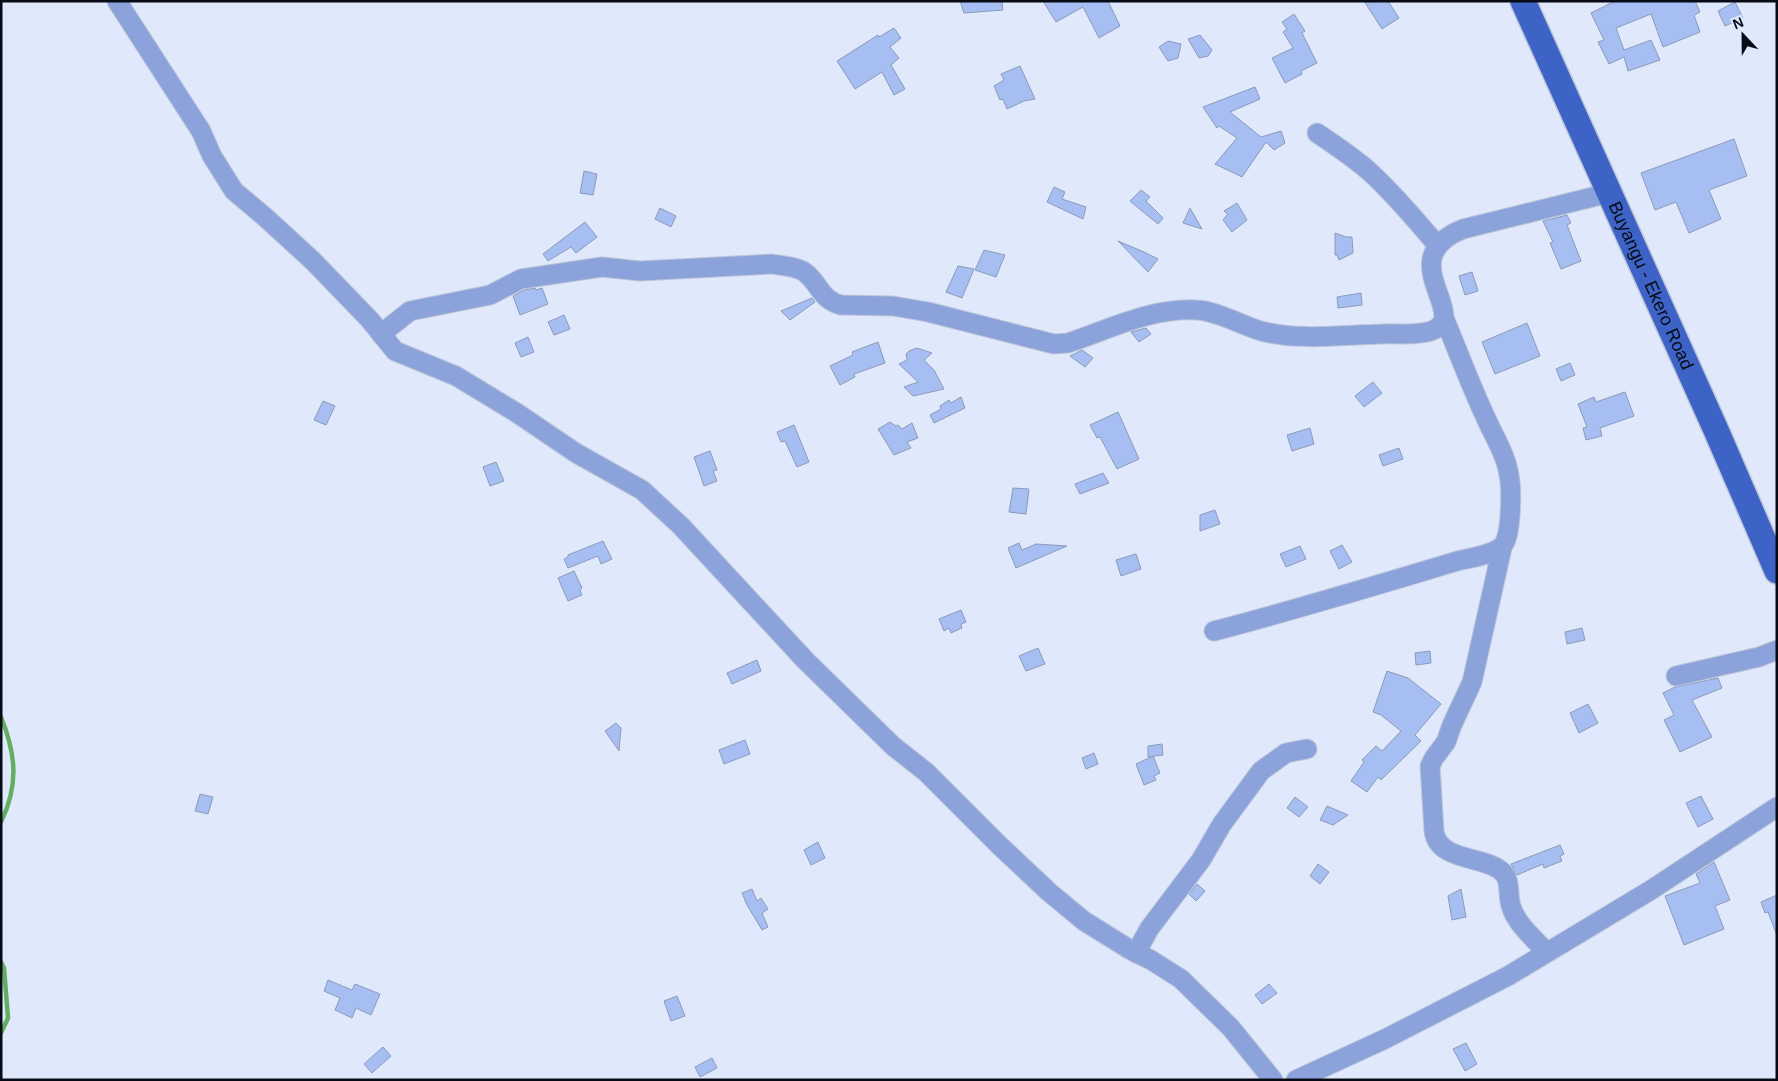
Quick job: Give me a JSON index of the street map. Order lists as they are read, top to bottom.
{
  "streets": {
    "main road": ["Buyangu - Ekero Road"]
  },
  "north": "top"
}
